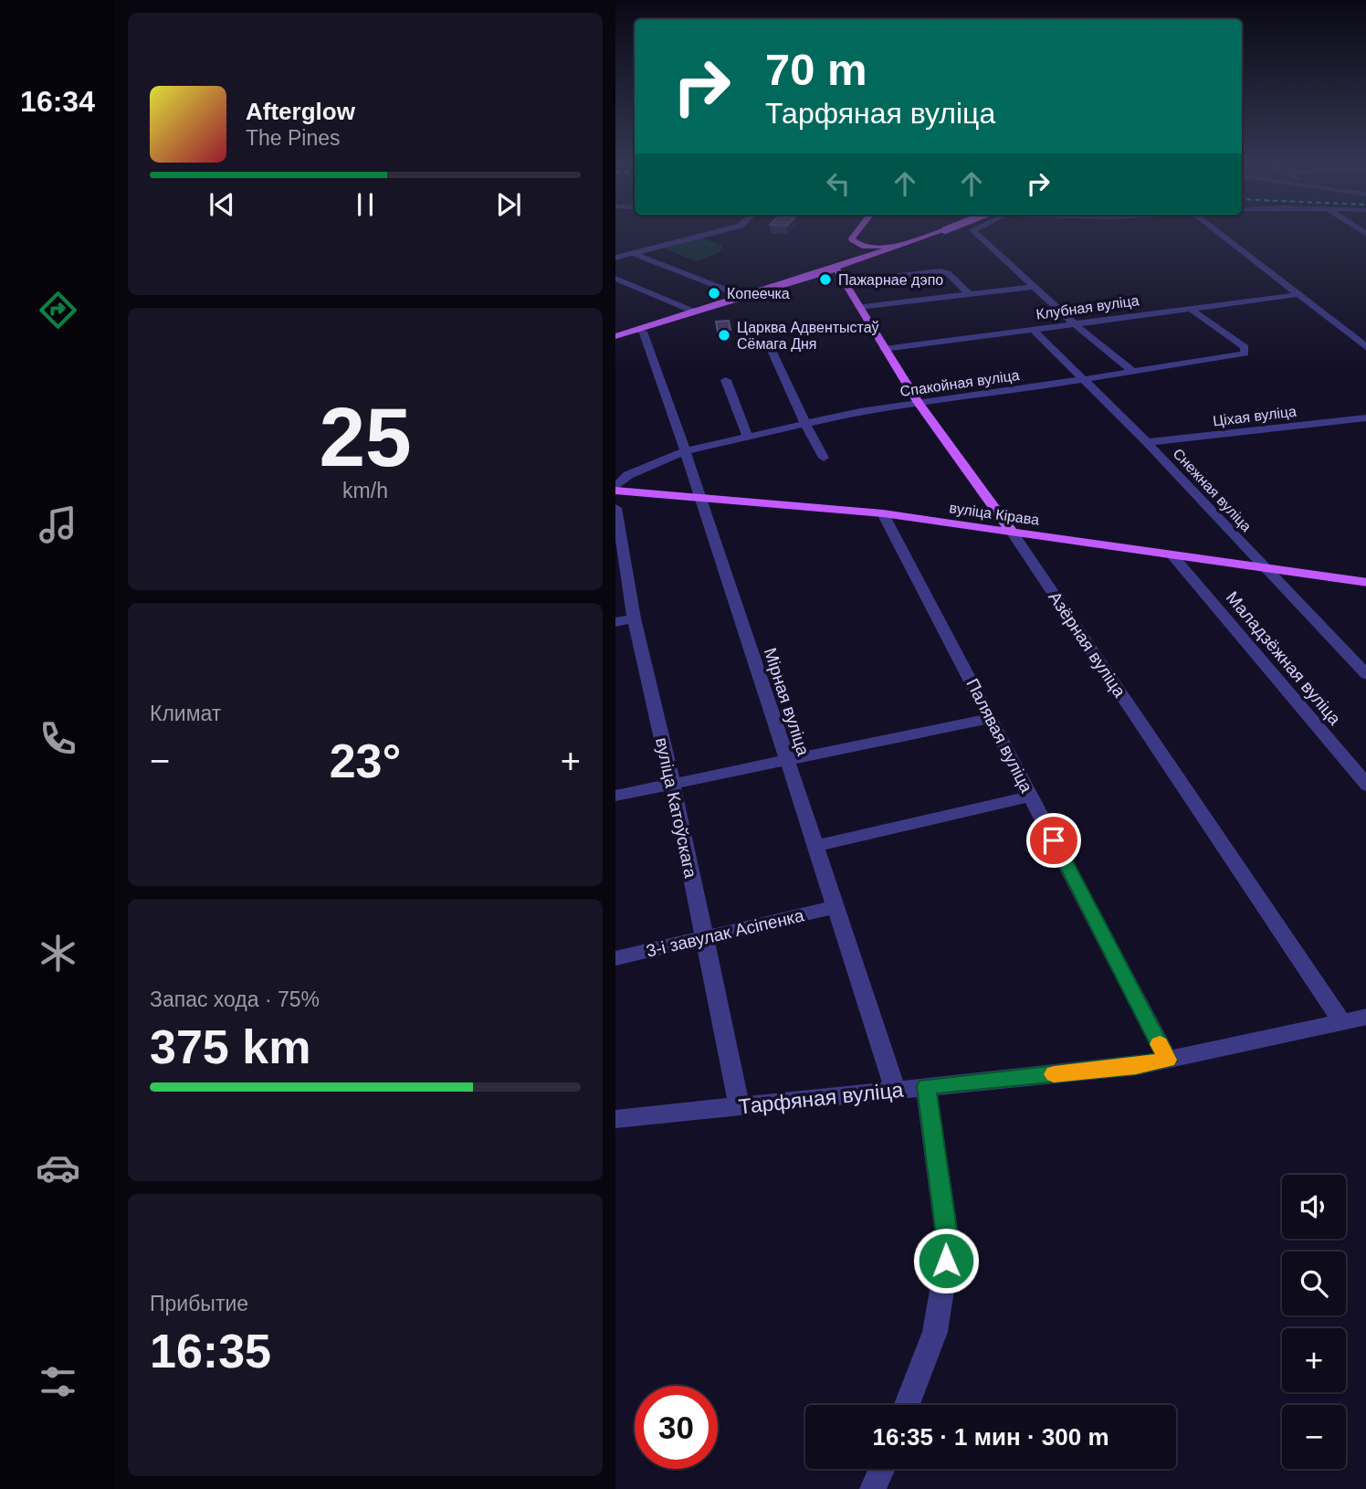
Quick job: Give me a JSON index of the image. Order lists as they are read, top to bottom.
{
  "streets": {
    "main road": ["вуліца Кірава", "Азёрная вуліца"],
    "street": [
      "Клубная вуліца",
      "Спакойная вуліца",
      "Ціхая вуліца",
      "Снежная вуліца",
      "Маладзёжная вуліца",
      "Мірная вуліца",
      "Палявая вуліца",
      "вуліца Катоўскага",
      "3-і завулак Асіпенка",
      "Тарфяная вуліца"
    ]
  },
  "crossings": [
    ["Клубная вуліца", "Спакойная вуліца"],
    ["Клубная вуліца", "Снежная вуліца"],
    ["Клубная вуліца", "Азёрная вуліца"],
    ["Спакойная вуліца", "Снежная вуліца"],
    ["Спакойная вуліца", "вуліца Кірава"],
    ["Спакойная вуліца", "Азёрная вуліца"],
    ["Спакойная вуліца", "Мірная вуліца"],
    ["Ціхая вуліца", "Снежная вуліца"],
    ["Снежная вуліца", "вуліца Кірава"],
    ["вуліца Кірава", "Азёрная вуліца"],
    ["вуліца Кірава", "Маладзёжная вуліца"],
    ["вуліца Кірава", "Мірная вуліца"],
    ["вуліца Кірава", "Палявая вуліца"],
    ["Азёрная вуліца", "Тарфяная вуліца"],
    ["Мірная вуліца", "3-і завулак Асіпенка"],
    ["Мірная вуліца", "Тарфяная вуліца"],
    ["Палявая вуліца", "Тарфяная вуліца"],
    ["вуліца Катоўскага", "3-і завулак Асіпенка"],
    ["вуліца Катоўскага", "Тарфяная вуліца"]
  ],
  "places": ["Пажарнае дэпо", "Копеечка", "Царква Адвентыстаў Сёмага Дня"],
  "page": {
    "tabs": "16:34",
    "turn": ["70 m", "Тарфяная вуліца"],
    "song": ["Afterglow", "The Pines"],
    "tile": [
      ["25", "km/h"],
      "Климат",
      ["Запас хода · 75%", "375 km"],
      ["Прибытие", "16:35"]
    ],
    "heat": ["−", "23°", "+"],
    "map_buttons": ["+", "−"],
    "limit": "30",
    "trip": "16:35 · 1 мин · 300 m"
  }
}
